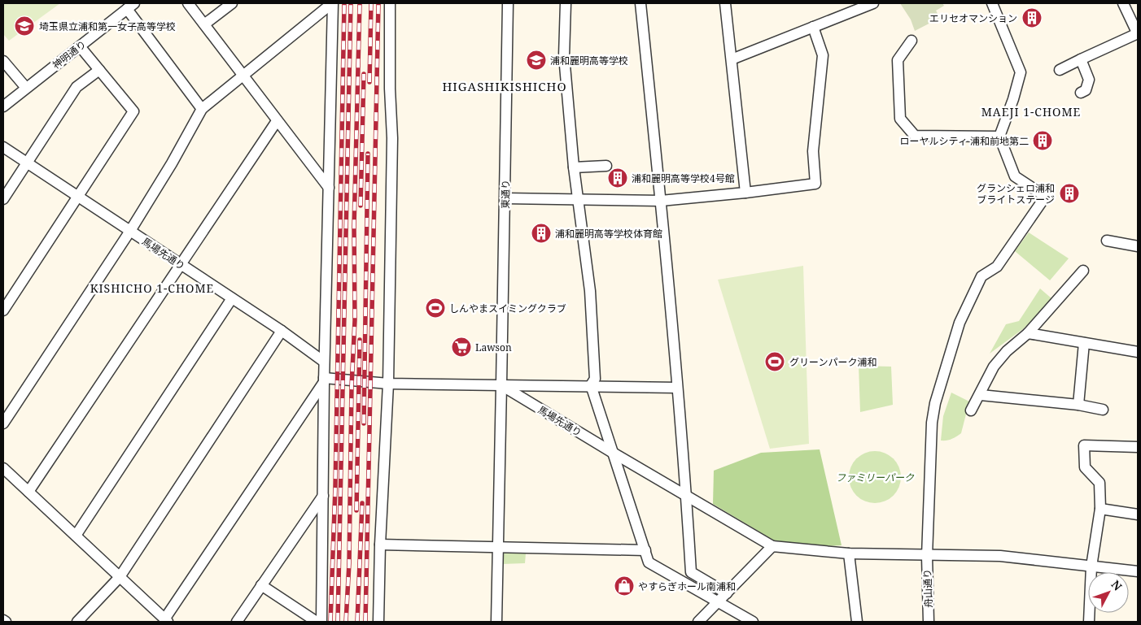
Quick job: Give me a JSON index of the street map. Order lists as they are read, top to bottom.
{
  "streets": {
    "street": [
      "神明通り",
      "東通り",
      "馬場先通り",
      "舟山通り"
    ]
  },
  "crossings": [
    ["東通り", "馬場先通り"]
  ],
  "districts": ["HIGASHIKISHICHO", "MAEJI 1-CHOME", "KISHICHO 1-CHOME"],
  "parks": ["ファミリーパーク"],
  "places": {
    "building": [
      "エリセオマンション",
      "ローヤルシティ 浦和前地第二",
      "浦和麗明高等学校4号館",
      "グランシェロ浦和 ブライトステージ",
      "浦和麗明高等学校体育館"
    ],
    "school or university": ["埼玉県立浦和第一女子高等学校", "浦和麗明高等学校"],
    "sports": ["しんやまスイミングクラブ", "グリーンパーク浦和"],
    "supermarket": ["Lawson"],
    "shop": ["やすらぎホール南浦和"]
  },
  "north": "top right"
}
